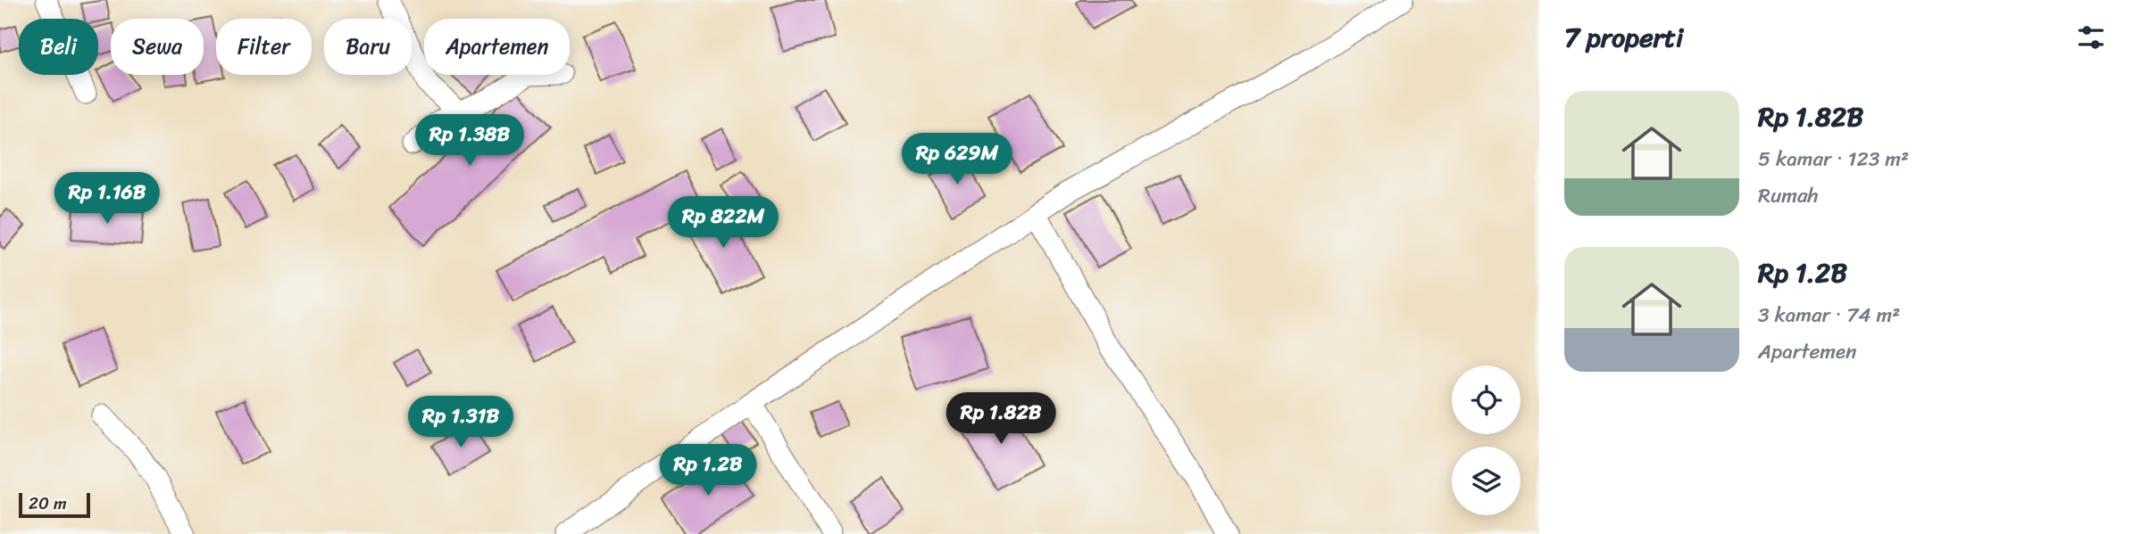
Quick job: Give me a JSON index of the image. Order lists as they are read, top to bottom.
{
  "scale_bar": "20 m",
  "page": {
    "heading": "7 properti",
    "chip": [
      "Beli",
      "Sewa",
      "Filter",
      "Baru",
      "Apartemen"
    ],
    "list": [
      {
        "name": "Rp 1.82B",
        "note": "5 kamar · 123 m² · Rumah"
      },
      {
        "name": "Rp 1.2B",
        "note": "3 kamar · 74 m² · Apartemen"
      }
    ],
    "price": [
      "Rp 1.38B",
      "Rp 629M",
      "Rp 1.16B",
      "Rp 822M",
      "Rp 1.82B",
      "Rp 1.31B",
      "Rp 1.2B"
    ],
    "scale": "20 m"
  }
}
